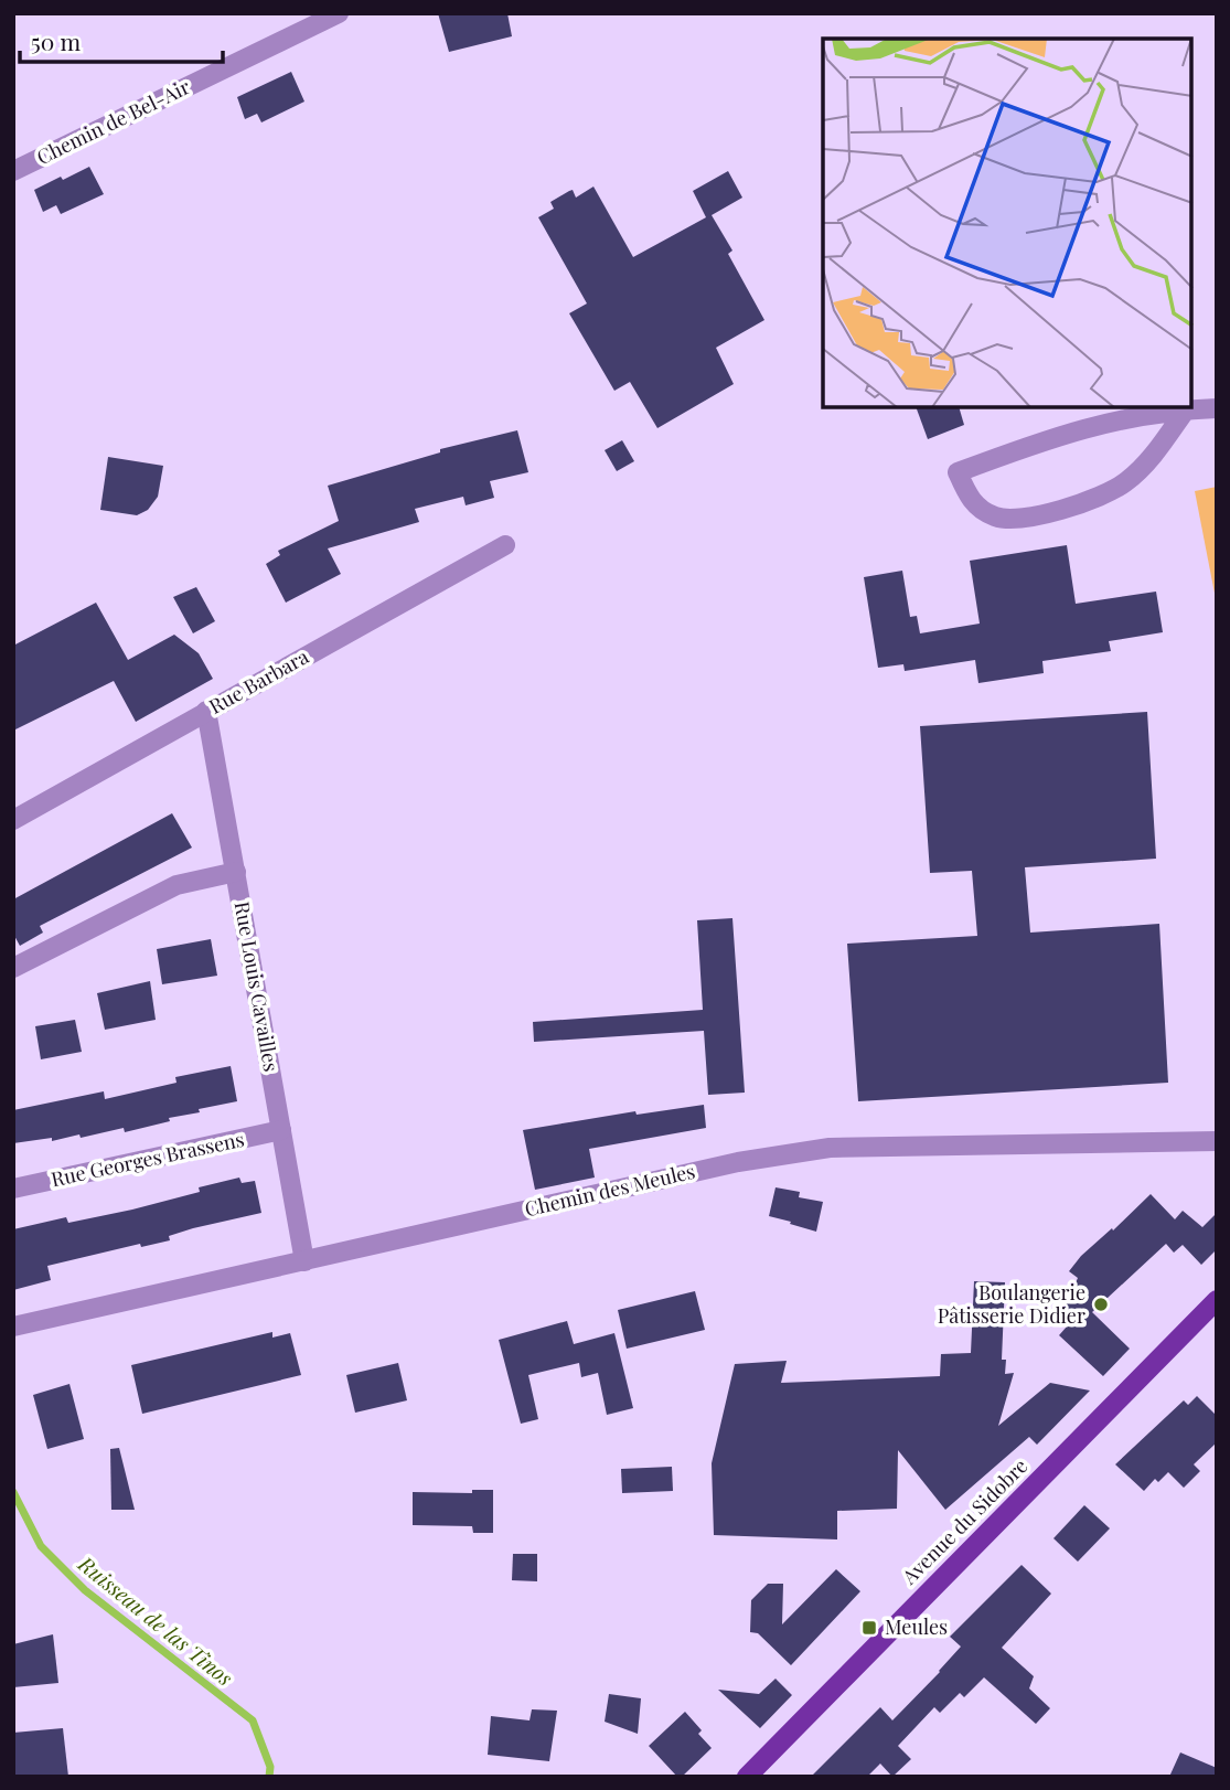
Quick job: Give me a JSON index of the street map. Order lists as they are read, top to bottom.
{
  "streets": {
    "main road": ["Avenue du Sidobre"],
    "street": [
      "Chemin de Bel-Air",
      "Rue Barbara",
      "Rue Louis Cavailles",
      "Rue Georges Brassens",
      "Chemin des Meules"
    ]
  },
  "crossings": [
    ["Rue Barbara", "Rue Louis Cavailles"],
    ["Rue Louis Cavailles", "Rue Georges Brassens"],
    ["Rue Louis Cavailles", "Chemin des Meules"]
  ],
  "water": ["Ruisseau de las Tinos"],
  "places": {
    "other": ["Boulangerie Pâtisserie Didier"],
    "transit": ["Meules"]
  },
  "scale_bar": "50 m"
}
